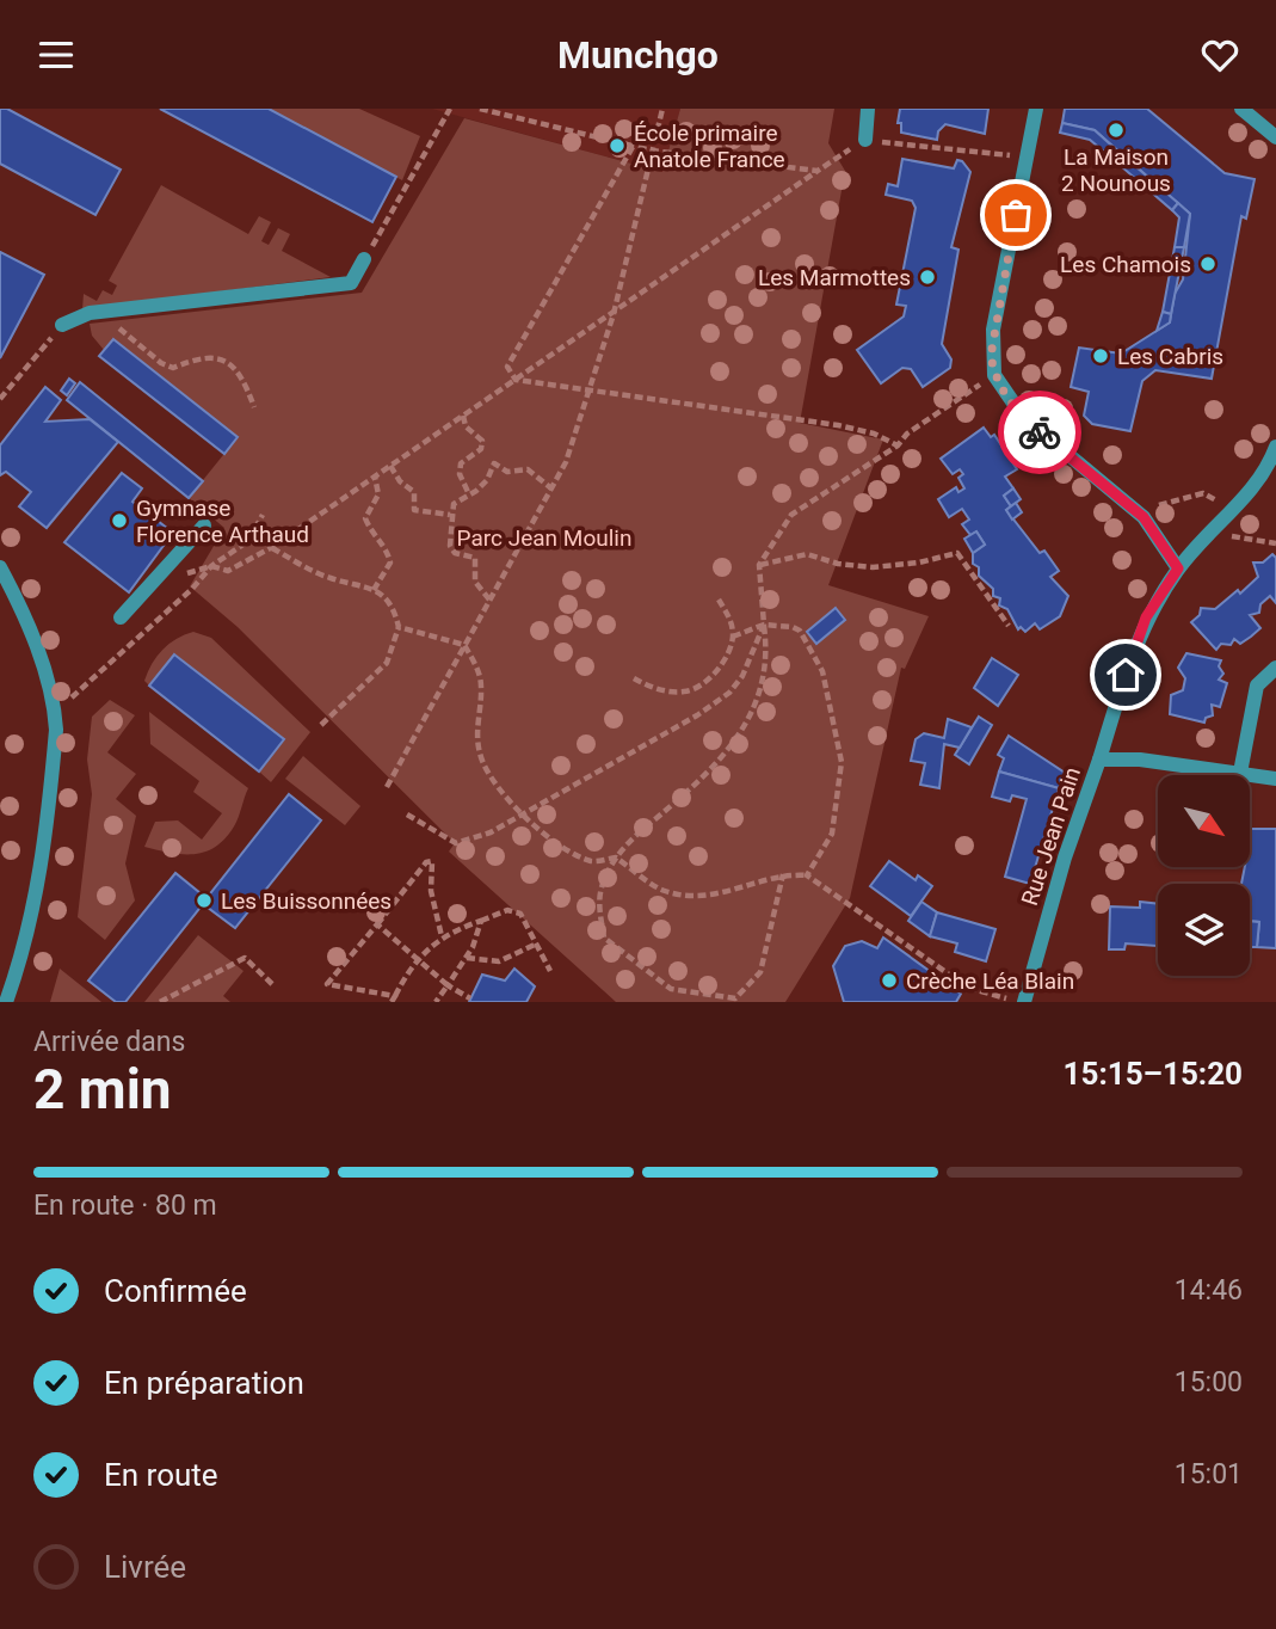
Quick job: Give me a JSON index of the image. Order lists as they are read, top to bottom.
{
  "streets": {
    "street": ["Rue Jean Pain"]
  },
  "parks": ["Parc Jean Moulin"],
  "places": [
    "La Maison 2 Nounous",
    "École primaire Anatole France",
    "Les Chamois",
    "Les Marmottes",
    "Les Cabris",
    "Gymnase Florence Arthaud",
    "Les Buissonnées",
    "Crèche Léa Blain"
  ],
  "north": "bottom right",
  "page": {
    "header": "Munchgo",
    "heading": ["2 min", "Arrivée dans", "15:15–15:20"],
    "bar": "En route · 80 m",
    "list": [
      ["Confirmée", "14:46"],
      ["En préparation", "15:00"],
      ["En route", "15:01"],
      "Livrée"
    ]
  }
}
